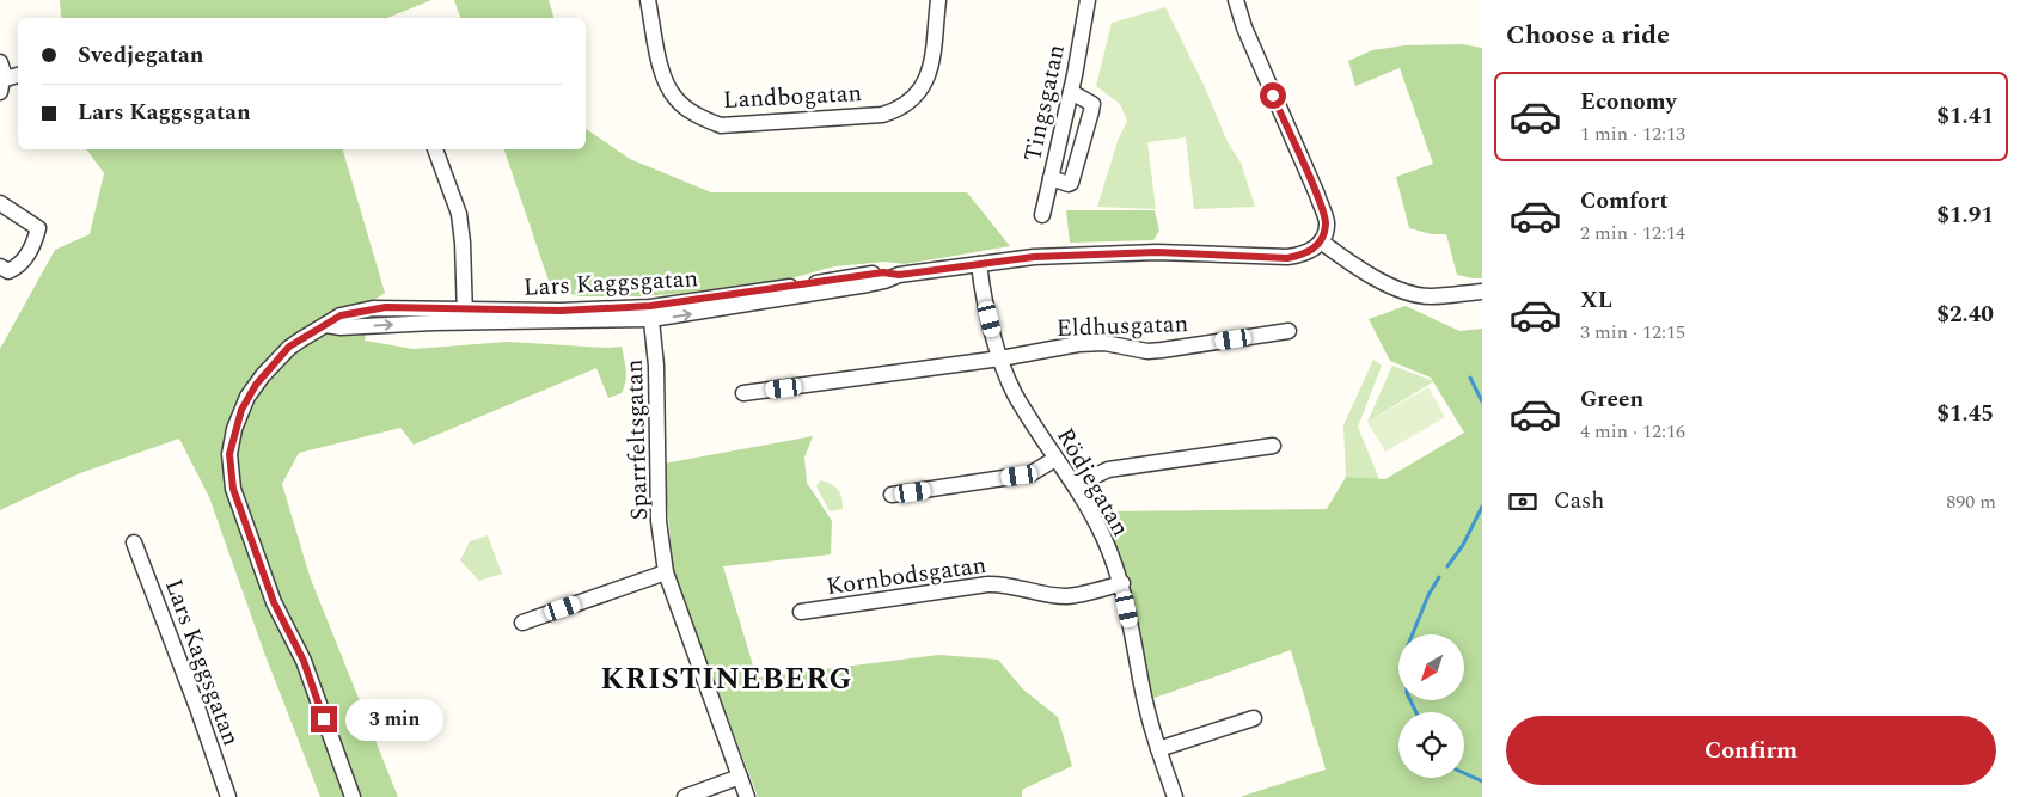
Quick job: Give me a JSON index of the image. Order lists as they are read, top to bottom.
{
  "streets": {
    "street": [
      "Landbogatan",
      "Tingsgatan",
      "Lars Kaggsgatan",
      "Eldhusgatan",
      "Sparrfeltsgatan",
      "Rödjegatan",
      "Kornbodsgatan"
    ]
  },
  "crossings": [
    ["Lars Kaggsgatan", "Sparrfeltsgatan"],
    ["Lars Kaggsgatan", "Rödjegatan"],
    ["Eldhusgatan", "Rödjegatan"],
    ["Rödjegatan", "Kornbodsgatan"]
  ],
  "districts": ["KRISTINEBERG"],
  "north": "bottom left",
  "page": {
    "heading": "Choose a ride",
    "banner": ["Svedjegatan", "Lars Kaggsgatan"],
    "list": [
      {
        "name": "Economy",
        "note": "1 min · 12:13",
        "value": "$1.41"
      },
      {
        "name": "Comfort",
        "note": "2 min · 12:14",
        "value": "$1.91"
      },
      {
        "name": "XL",
        "note": "3 min · 12:15",
        "value": "$2.40"
      },
      {
        "name": "Green",
        "note": "4 min · 12:16",
        "value": "$1.45"
      }
    ],
    "pay": ["Cash", "890 m"],
    "bubble": "3 min",
    "buttons": "Confirm"
  }
}
